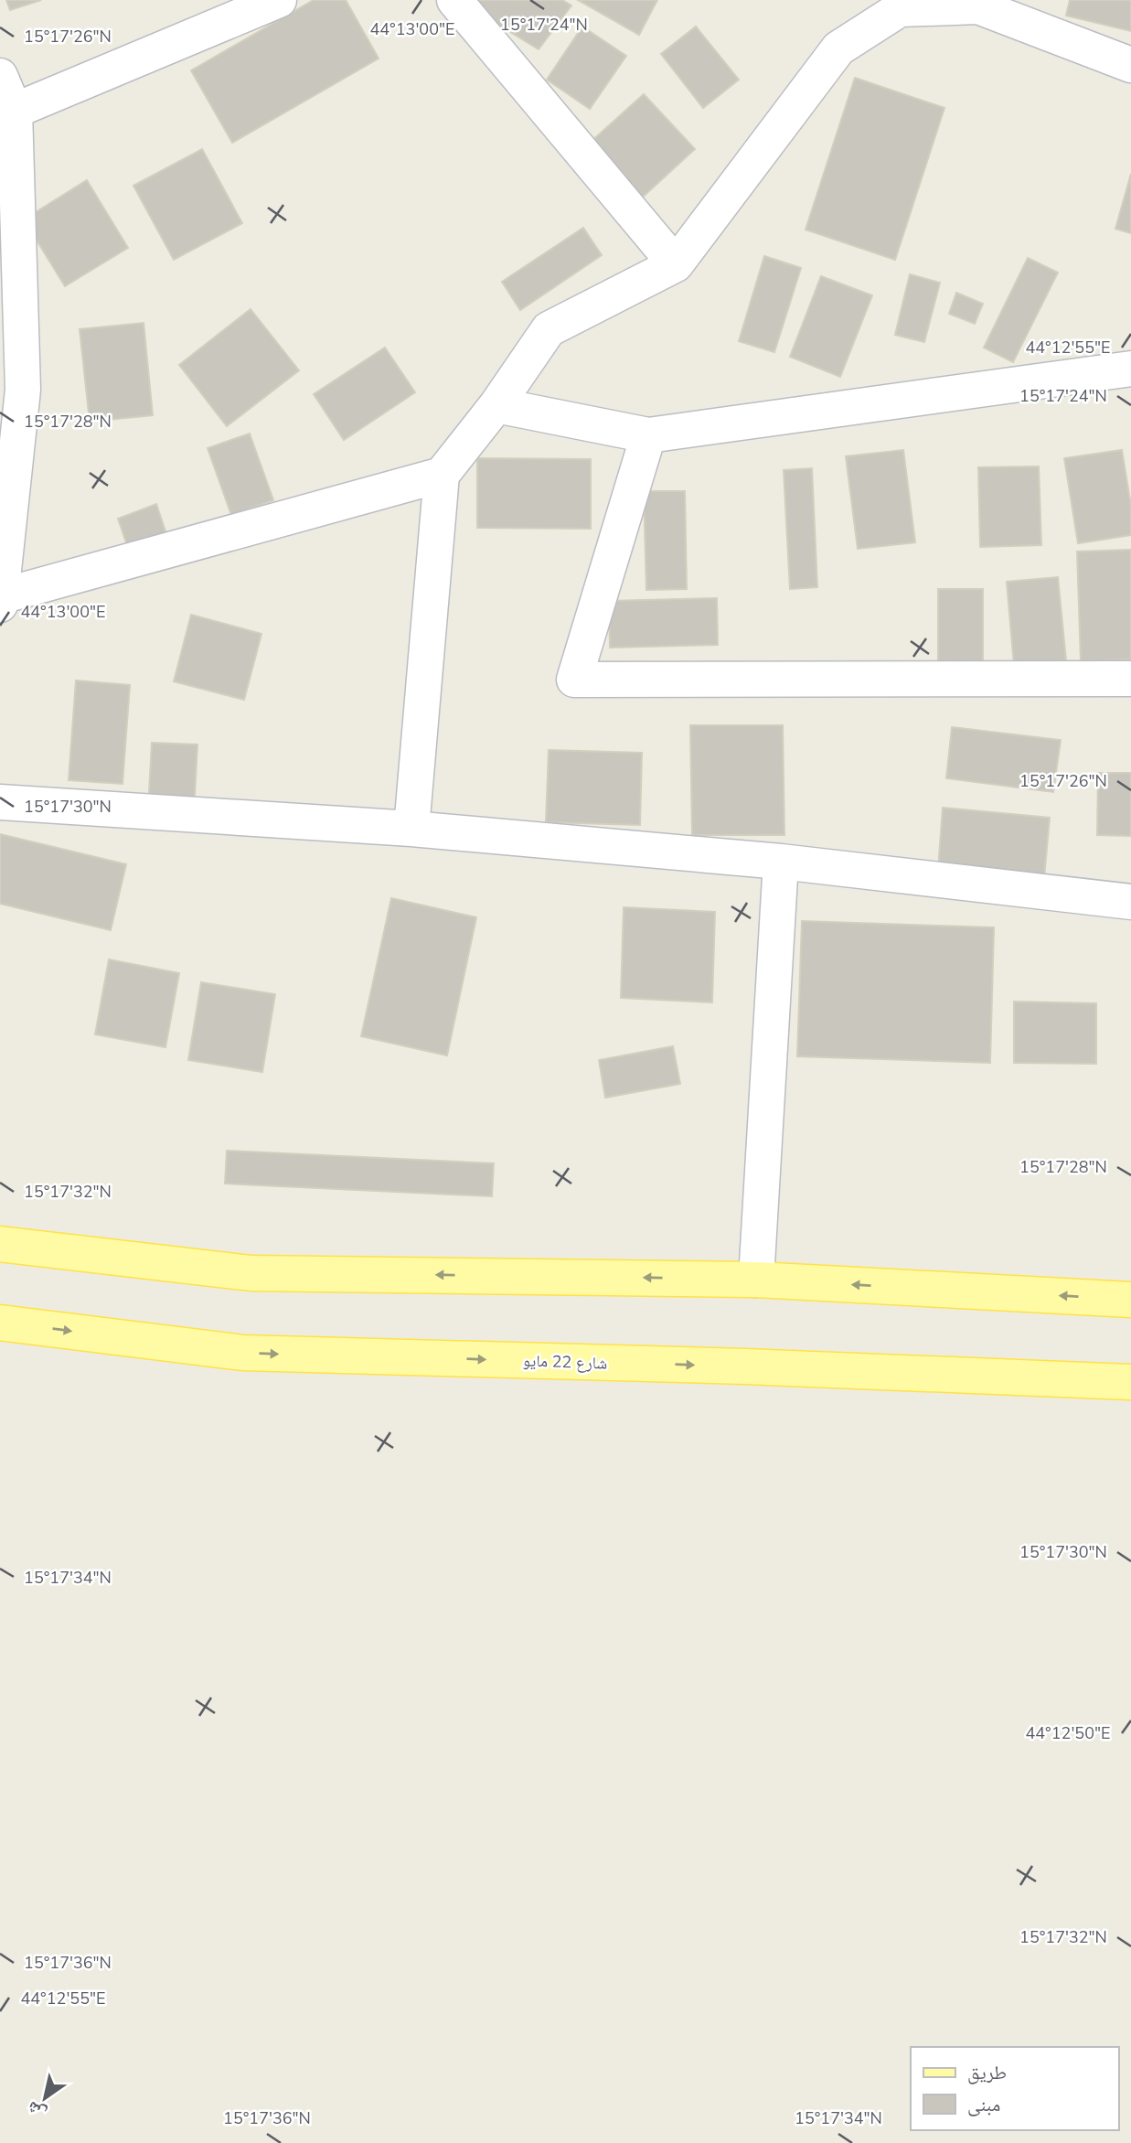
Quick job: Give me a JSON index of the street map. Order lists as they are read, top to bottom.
{
  "streets": {
    "main road": ["شارع 22 مايو"]
  },
  "legend": ["طريق", "مبنى"],
  "north": "bottom left",
  "coordinates": [
    "15°17'24\"N",
    "44°13'00\"E",
    "15°17'26\"N",
    "44°12'55\"E",
    "15°17'28\"N",
    "15°17'30\"N",
    "15°17'32\"N",
    "15°17'34\"N",
    "44°12'50\"E",
    "15°17'36\"N"
  ]
}
